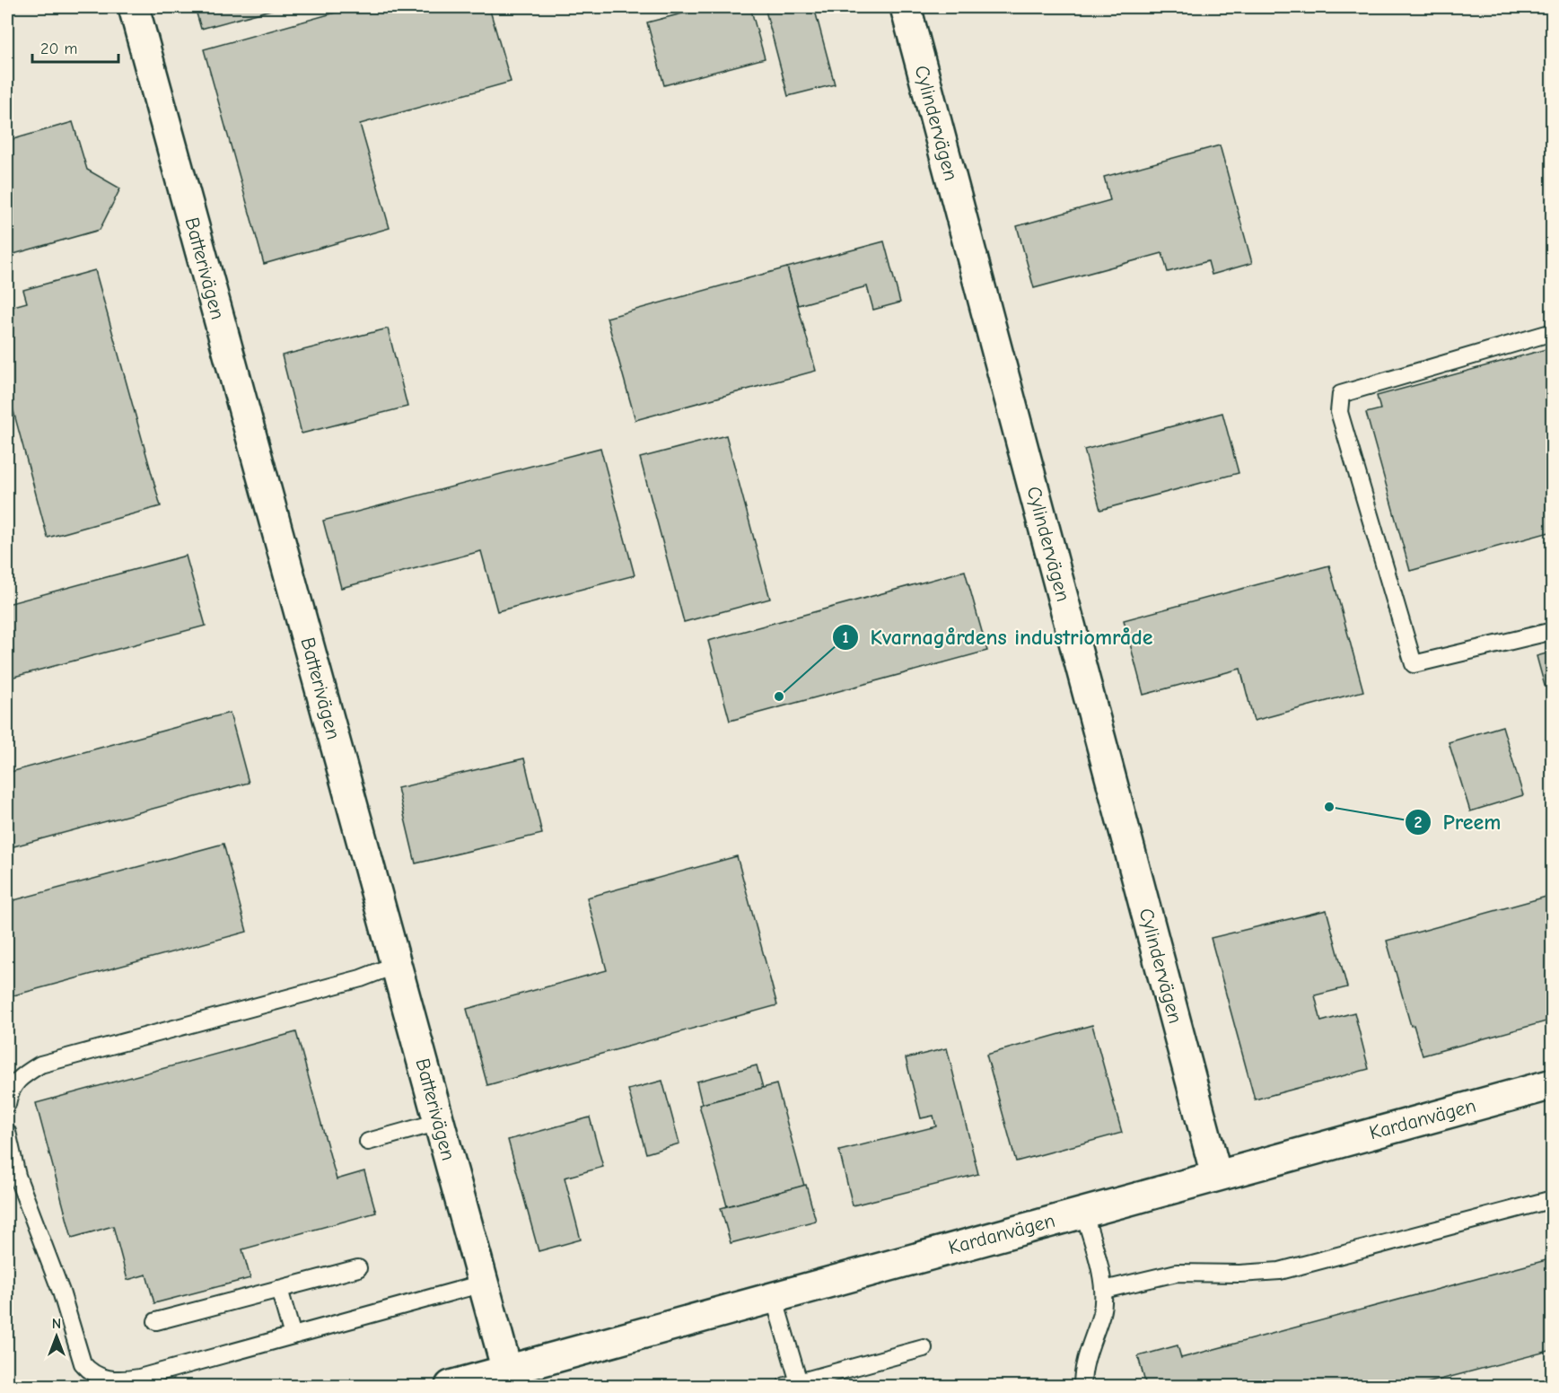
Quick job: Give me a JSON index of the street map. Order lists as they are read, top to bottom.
{
  "streets": {
    "street": ["Cylindervägen", "Batterivägen", "Kardanvägen"]
  },
  "crossings": [
    ["Cylindervägen", "Kardanvägen"],
    ["Batterivägen", "Kardanvägen"]
  ],
  "places": ["Kvarnagårdens industriområde", "Preem"],
  "scale_bar": "20 m",
  "north": "top"
}
